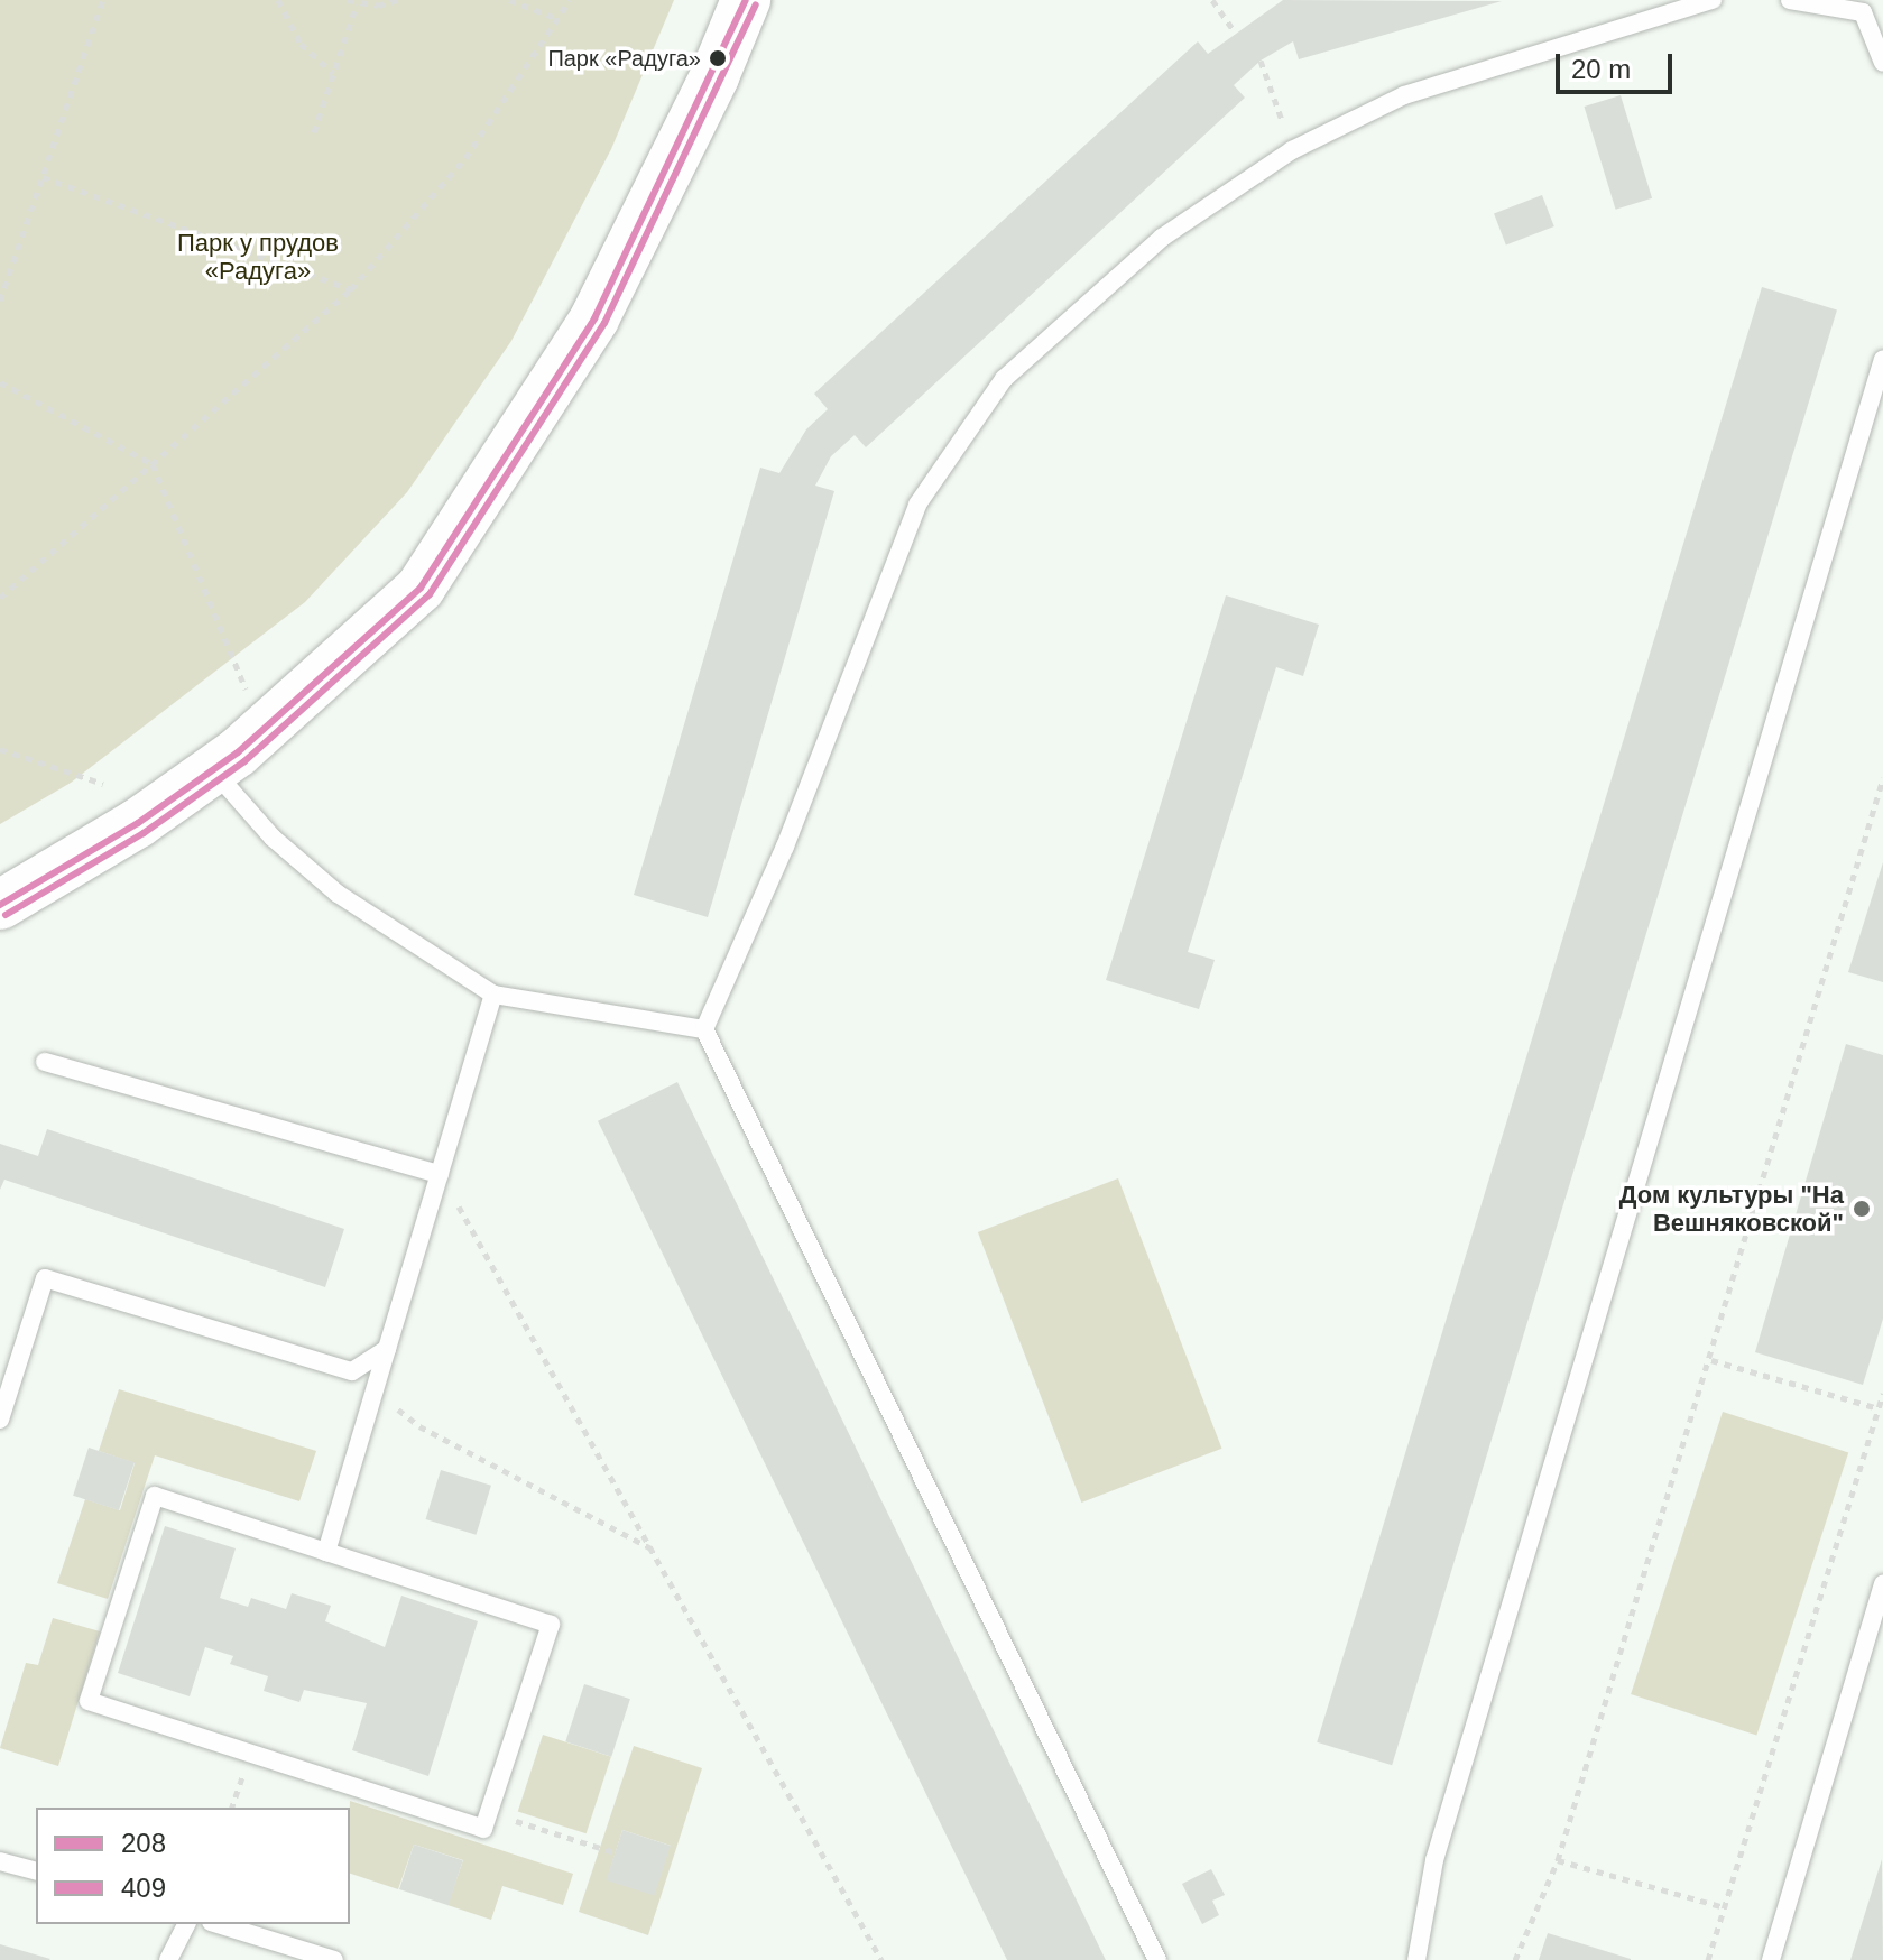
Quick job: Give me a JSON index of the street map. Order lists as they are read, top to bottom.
{
  "parks": ["Парк у прудов «Радуга»"],
  "places": ["Парк «Радуга»", "Дом культуры \"На Вешняковской\""],
  "lines": ["transit line 208", "transit line 409"],
  "legend": ["208", "409"],
  "scale_bar": "20 m"
}
